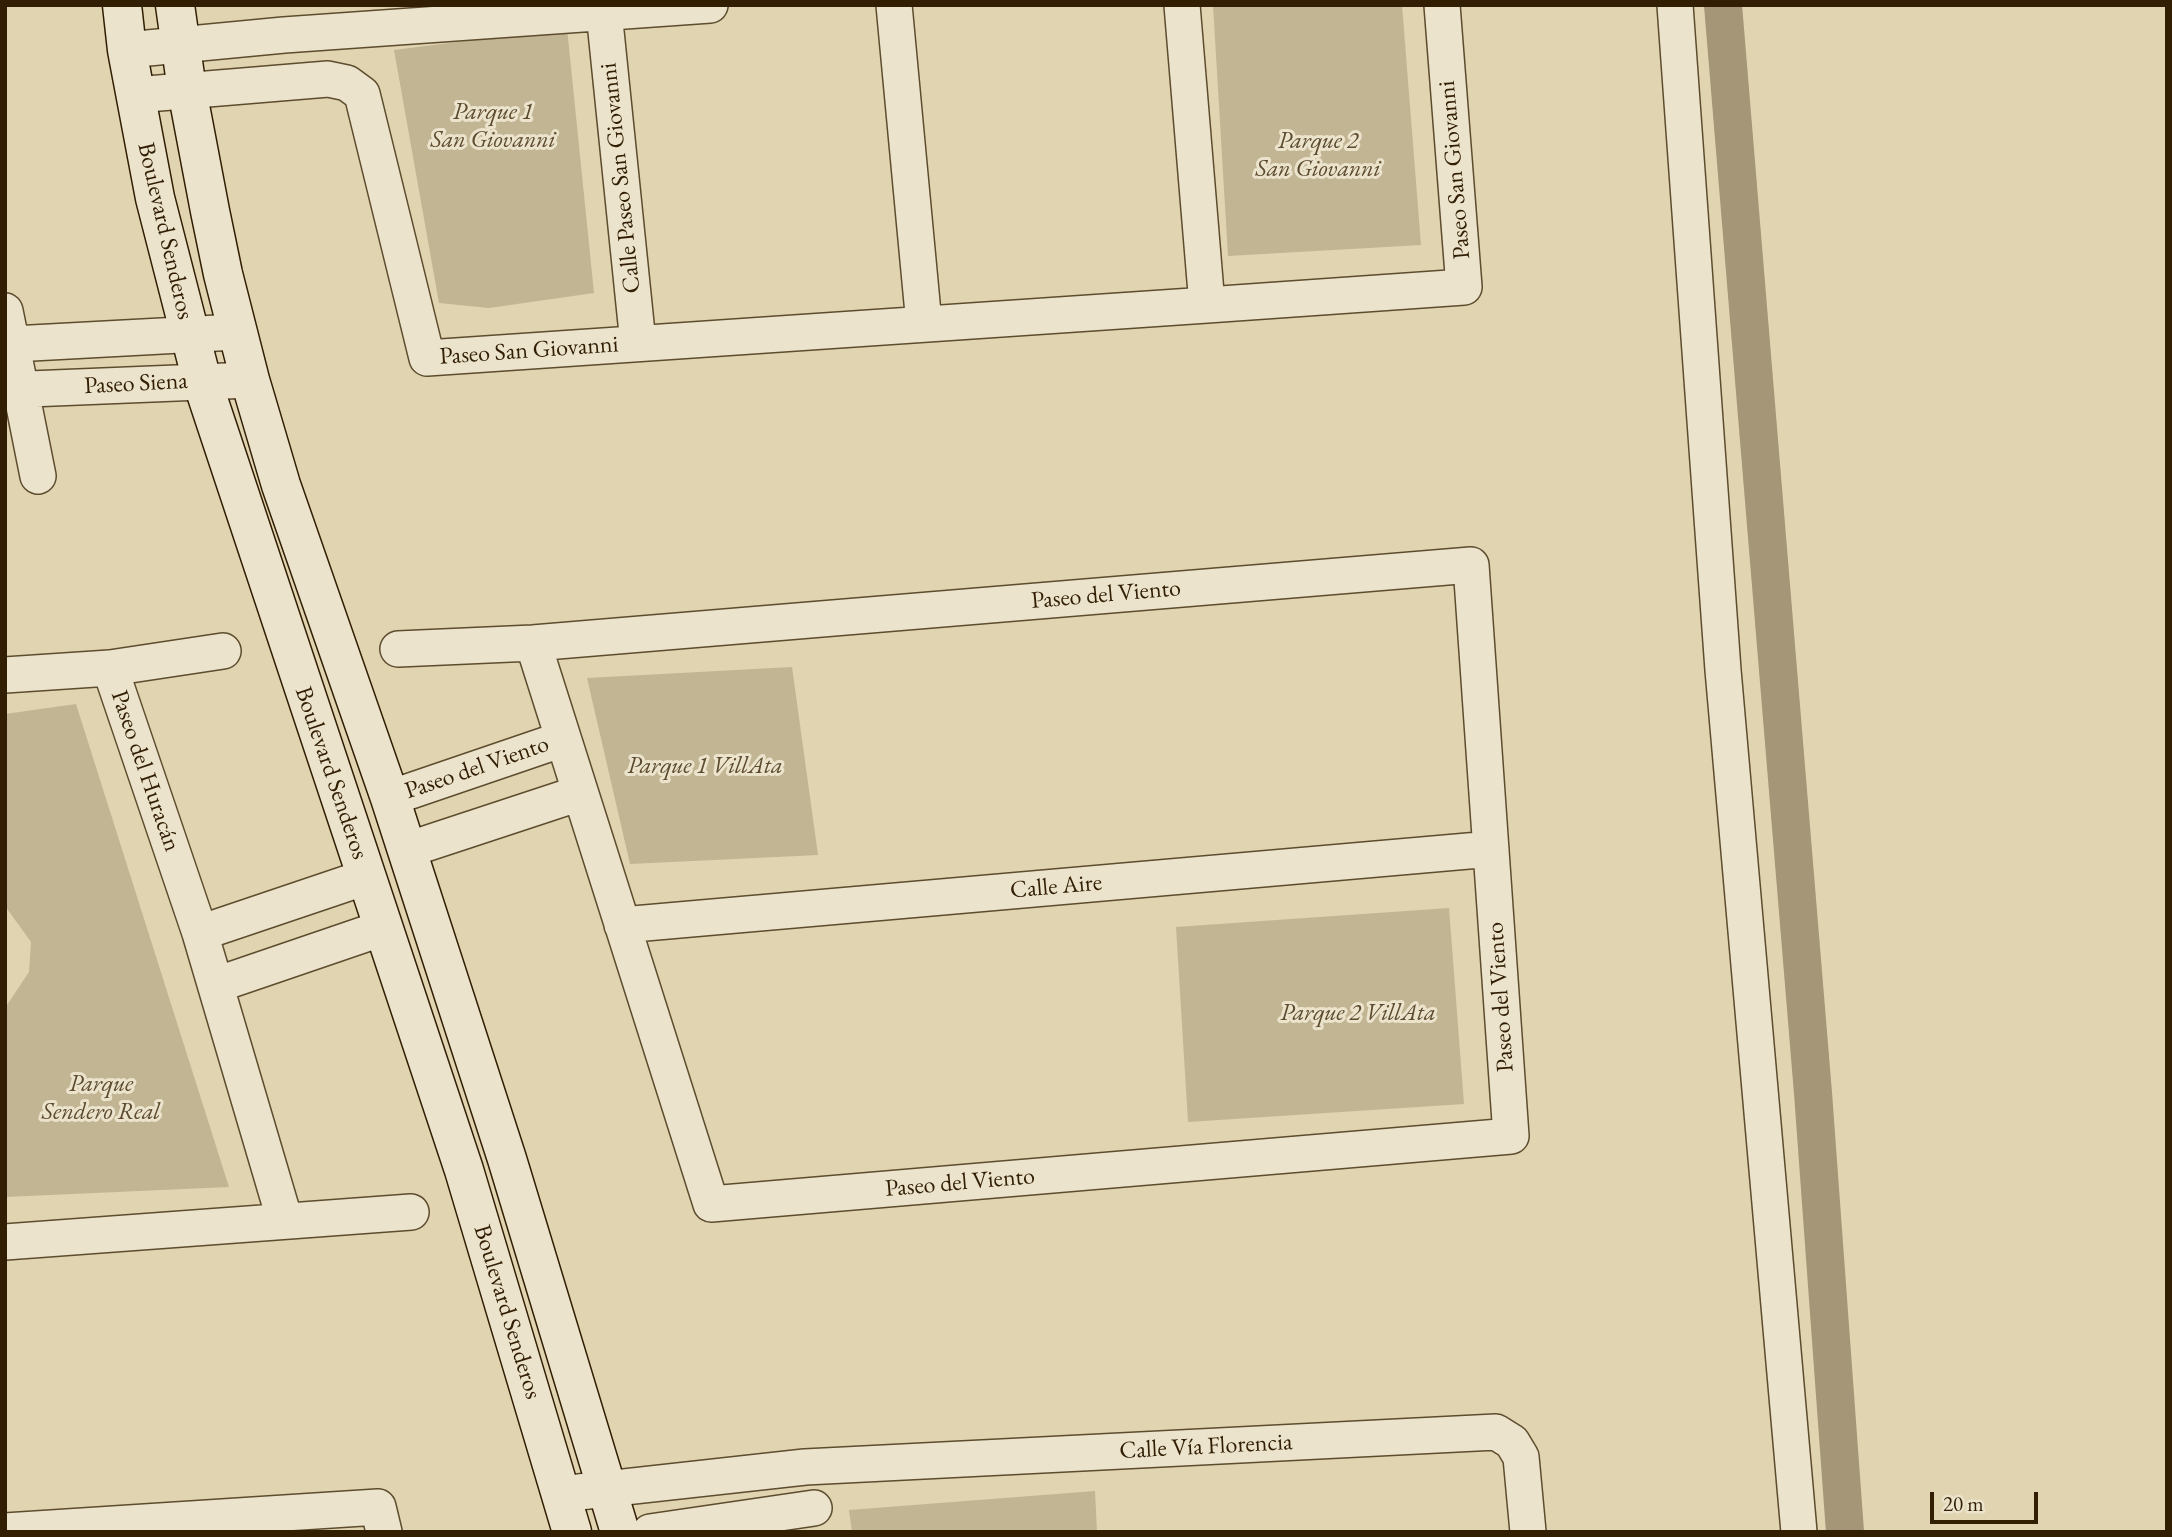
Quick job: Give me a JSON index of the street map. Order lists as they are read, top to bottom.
{
  "streets": {
    "main road": ["Boulevard Senderos"],
    "street": [
      "Paseo San Giovanni",
      "Calle Paseo San Giovanni",
      "Paseo Siena",
      "Paseo del Viento",
      "Paseo del Huracán",
      "Calle Aire",
      "Calle Vía Florencia"
    ]
  },
  "crossings": [
    ["Paseo San Giovanni", "Calle Paseo San Giovanni"],
    ["Paseo San Giovanni", "Boulevard Senderos"],
    ["Boulevard Senderos", "Paseo Siena"],
    ["Boulevard Senderos", "Paseo del Viento"],
    ["Boulevard Senderos", "Calle Vía Florencia"],
    ["Paseo del Viento", "Calle Aire"]
  ],
  "parks": [
    "Parque 1 San Giovanni",
    "Parque 2 San Giovanni",
    "Parque 1 VillAta",
    "Parque 2 VillAta",
    "Parque Sendero Real"
  ],
  "scale_bar": "20 m"
}
